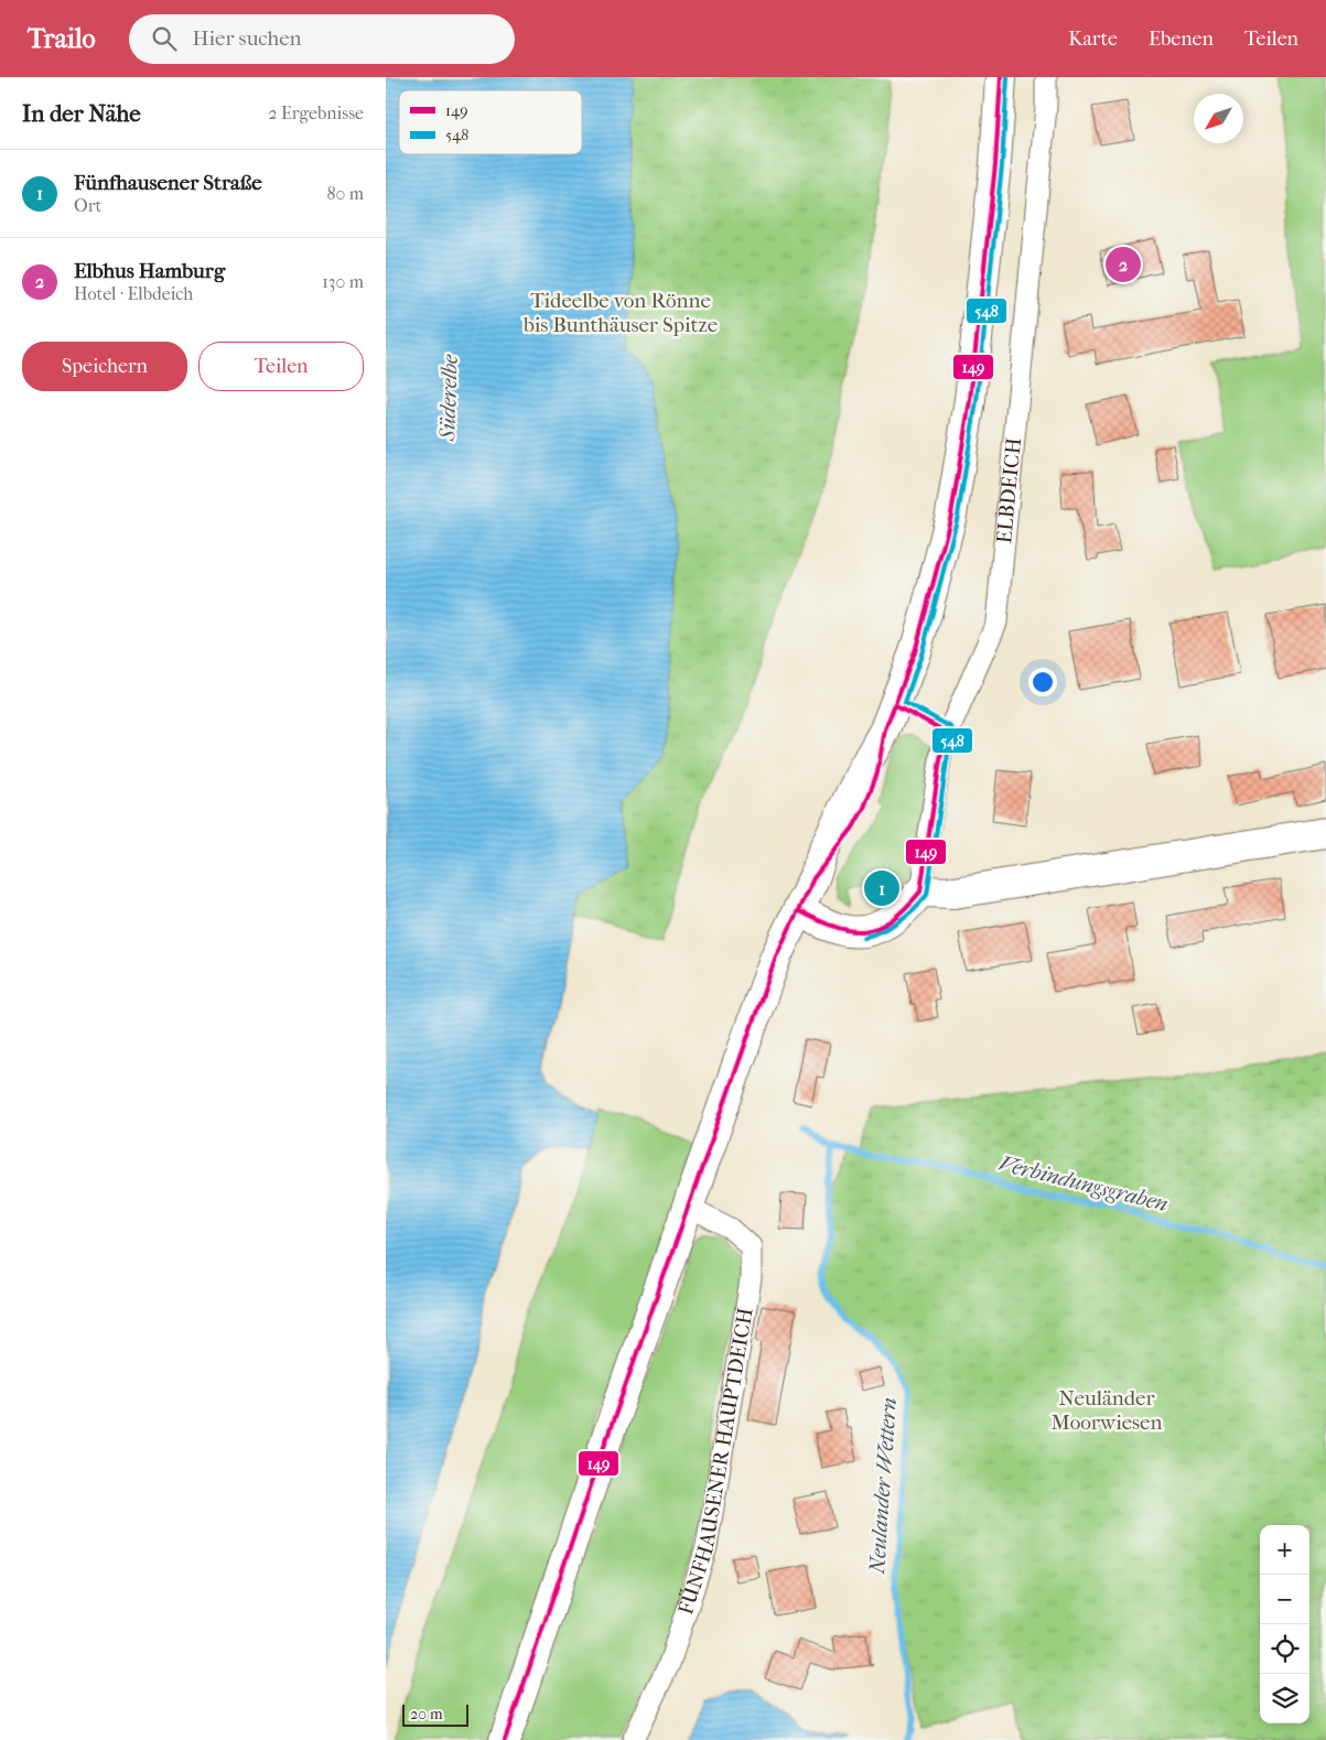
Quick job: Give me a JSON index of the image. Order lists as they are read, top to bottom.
{
  "streets": {
    "street": ["ELBDEICH", "FÜNFHAUSENER HAUPTDEICH"]
  },
  "water": ["Süderelbe", "Verbindungsgraben", "Neulander Wettern"],
  "parks": ["Tideelbe von Rönne bis Bunthäuser Spitze", "Neuländer Moorwiesen"],
  "lines": ["transit line 149", "transit line 548"],
  "legend": ["149", "548"],
  "scale_bar": "20 m",
  "north": "bottom left",
  "page": {
    "header": "Trailo",
    "search": "Hier suchen",
    "nav": ["Karte", "Ebenen", "Teilen"],
    "heading": ["In der Nähe", "2 Ergebnisse"],
    "list": [
      {
        "mark": "1",
        "name": "Fünfhausener Straße",
        "note": "Ort",
        "value": "80 m"
      },
      {
        "mark": "2",
        "name": "Elbhus Hamburg",
        "note": "Hotel · Elbdeich",
        "value": "130 m"
      }
    ],
    "pins": ["2", "1"],
    "buttons": ["Speichern", "Teilen"],
    "map_buttons": ["+", "−"],
    "scale": "20 m"
  }
}
